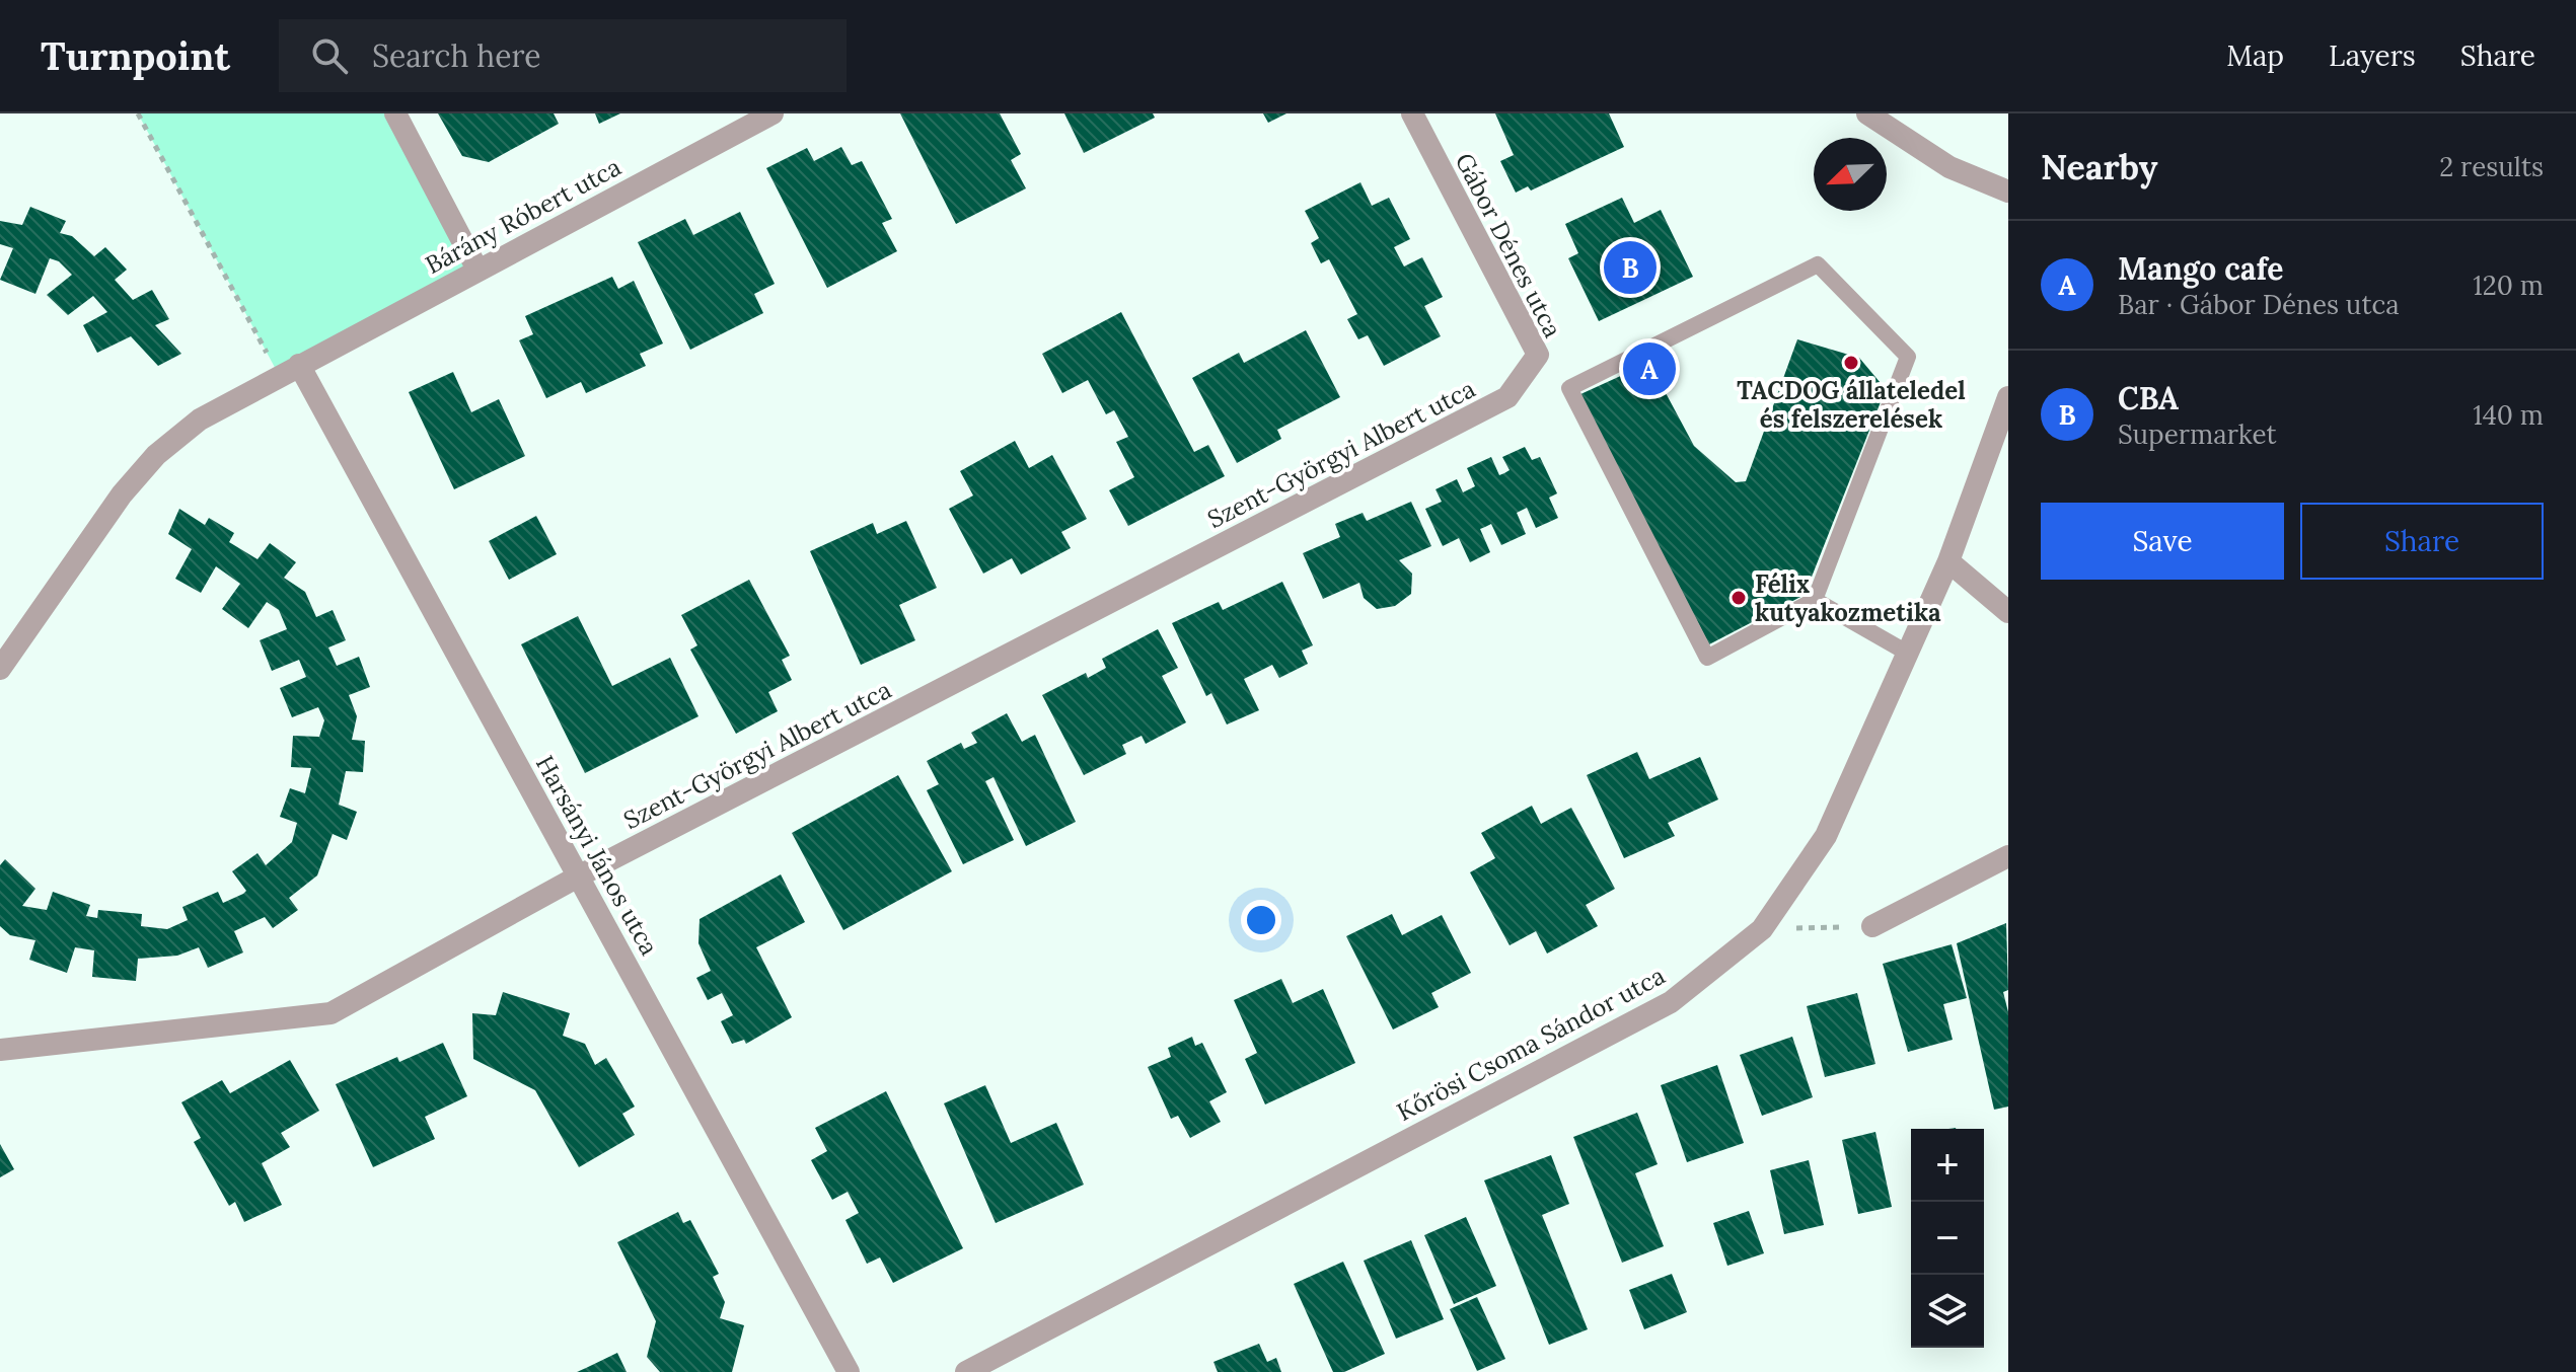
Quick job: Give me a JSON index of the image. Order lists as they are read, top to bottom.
{
  "streets": {
    "street": [
      "Bárány Róbert utca",
      "Gábor Dénes utca",
      "Szent-Györgyi Albert utca",
      "Harsányi János utca",
      "Kőrösi Csoma Sándor utca"
    ]
  },
  "crossings": [
    ["Bárány Róbert utca", "Harsányi János utca"],
    ["Gábor Dénes utca", "Szent-Györgyi Albert utca"],
    ["Szent-Györgyi Albert utca", "Harsányi János utca"]
  ],
  "places": ["TACDOG állateledel és felszerelések", "Félix kutyakozmetika"],
  "north": "bottom left",
  "page": {
    "header": "Turnpoint",
    "search": "Search here",
    "nav": ["Map", "Layers", "Share"],
    "heading": ["Nearby", "2 results"],
    "list": [
      {
        "mark": "A",
        "name": "Mango cafe",
        "note": "Bar · Gábor Dénes utca",
        "value": "120 m"
      },
      {
        "mark": "B",
        "name": "CBA",
        "note": "Supermarket",
        "value": "140 m"
      }
    ],
    "pins": ["B", "A"],
    "buttons": ["Save", "Share"],
    "map_buttons": ["+", "−"]
  }
}
